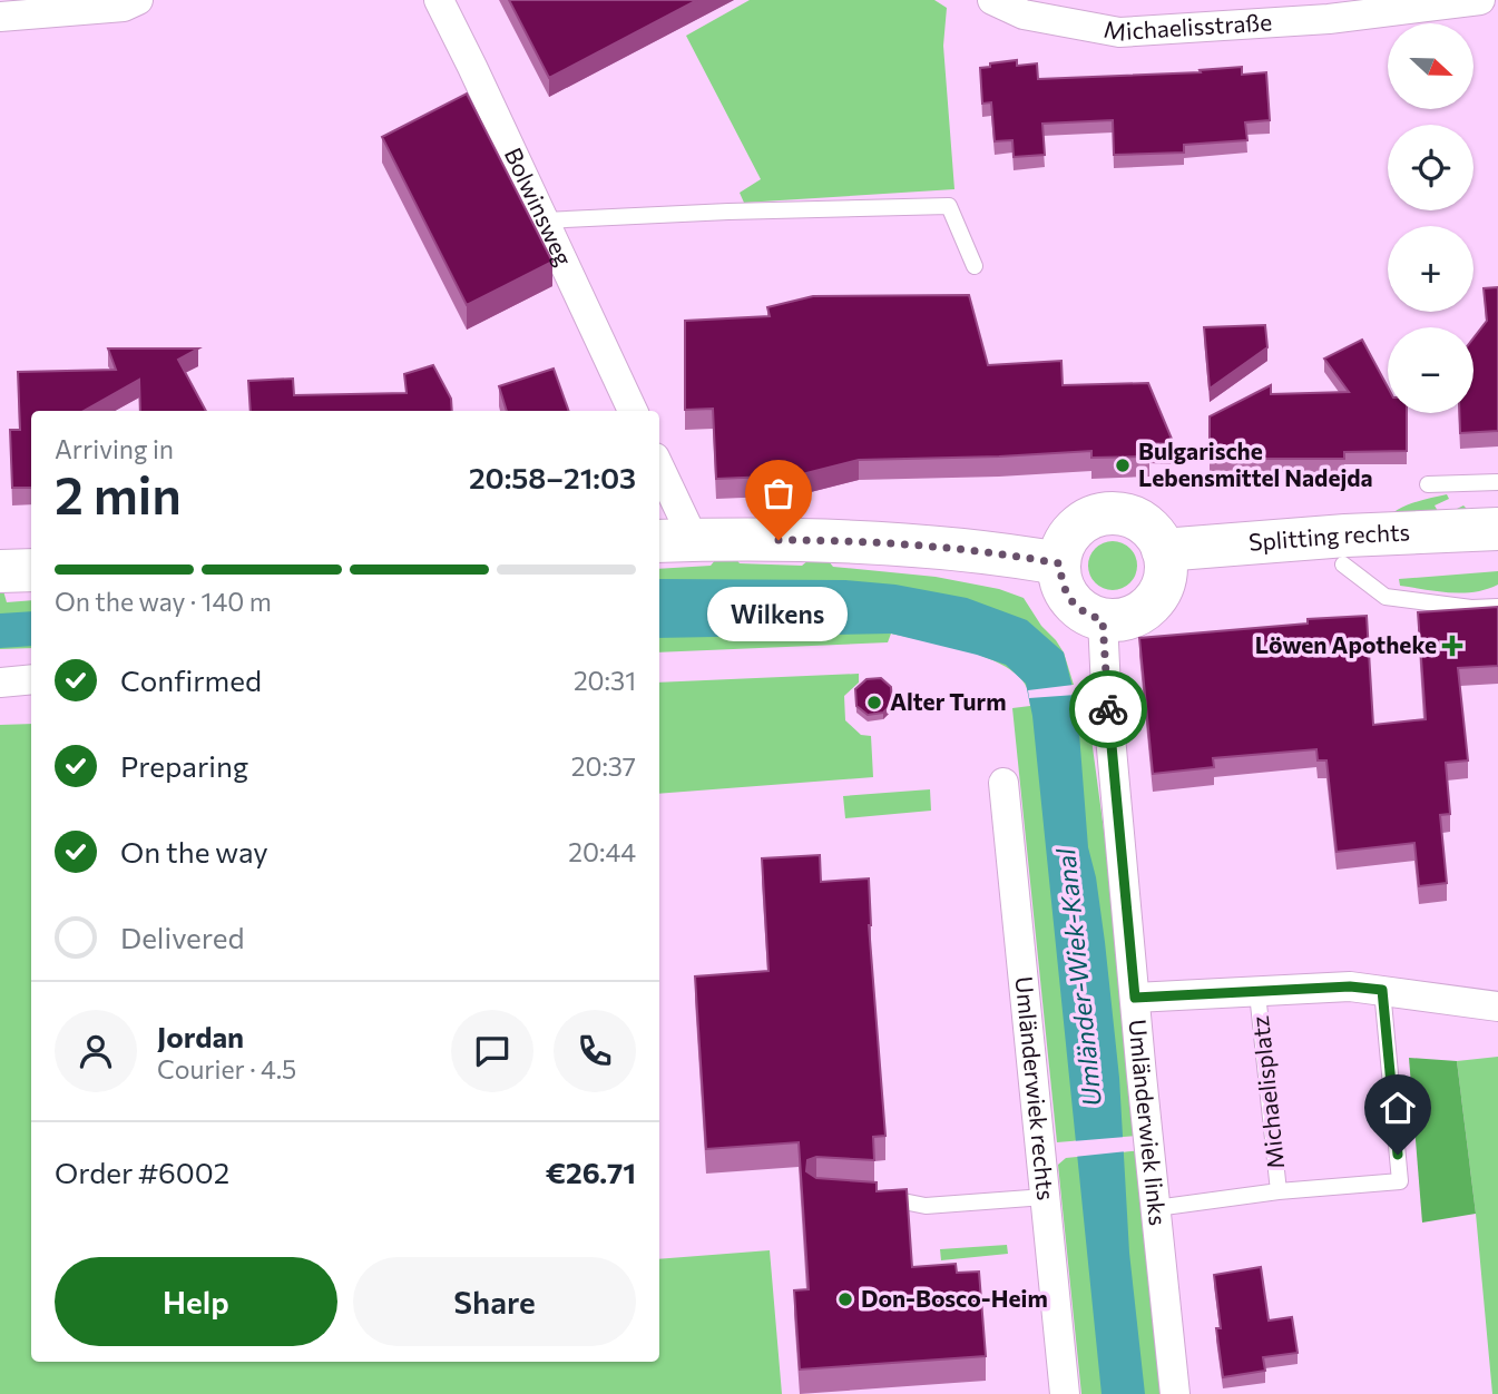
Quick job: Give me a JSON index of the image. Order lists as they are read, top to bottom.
{
  "streets": {
    "main road": ["Splitting rechts"],
    "street": [
      "Michaelisstraße",
      "Bolwinsweg",
      "Umländerwiek rechts",
      "Umländerwiek links"
    ],
    "lane": ["Michaelisplatz"]
  },
  "crossings": [
    ["Splitting rechts", "Umländerwiek links"],
    ["Michaelisplatz", "Umländerwiek links"]
  ],
  "water": ["Umländer-Wiek-Kanal"],
  "places": {
    "other": [
      "Bulgarische Lebensmittel Nadejda",
      "Wilkens",
      "Alter Turm",
      "Don-Bosco-Heim"
    ],
    "health": ["Löwen Apotheke"]
  },
  "north": "right",
  "page": {
    "map_buttons": ["+", "−"],
    "heading": ["2 min", "Arriving in", "20:58–21:03"],
    "panel": [
      "Jordan",
      "Courier · 4.5",
      "Order #6002",
      "€26.71"
    ],
    "bar": "On the way · 140 m",
    "bubble": "Wilkens",
    "list": [
      ["Confirmed", "20:31"],
      ["Preparing", "20:37"],
      ["On the way", "20:44"],
      "Delivered"
    ],
    "buttons": ["Help", "Share"]
  }
}
